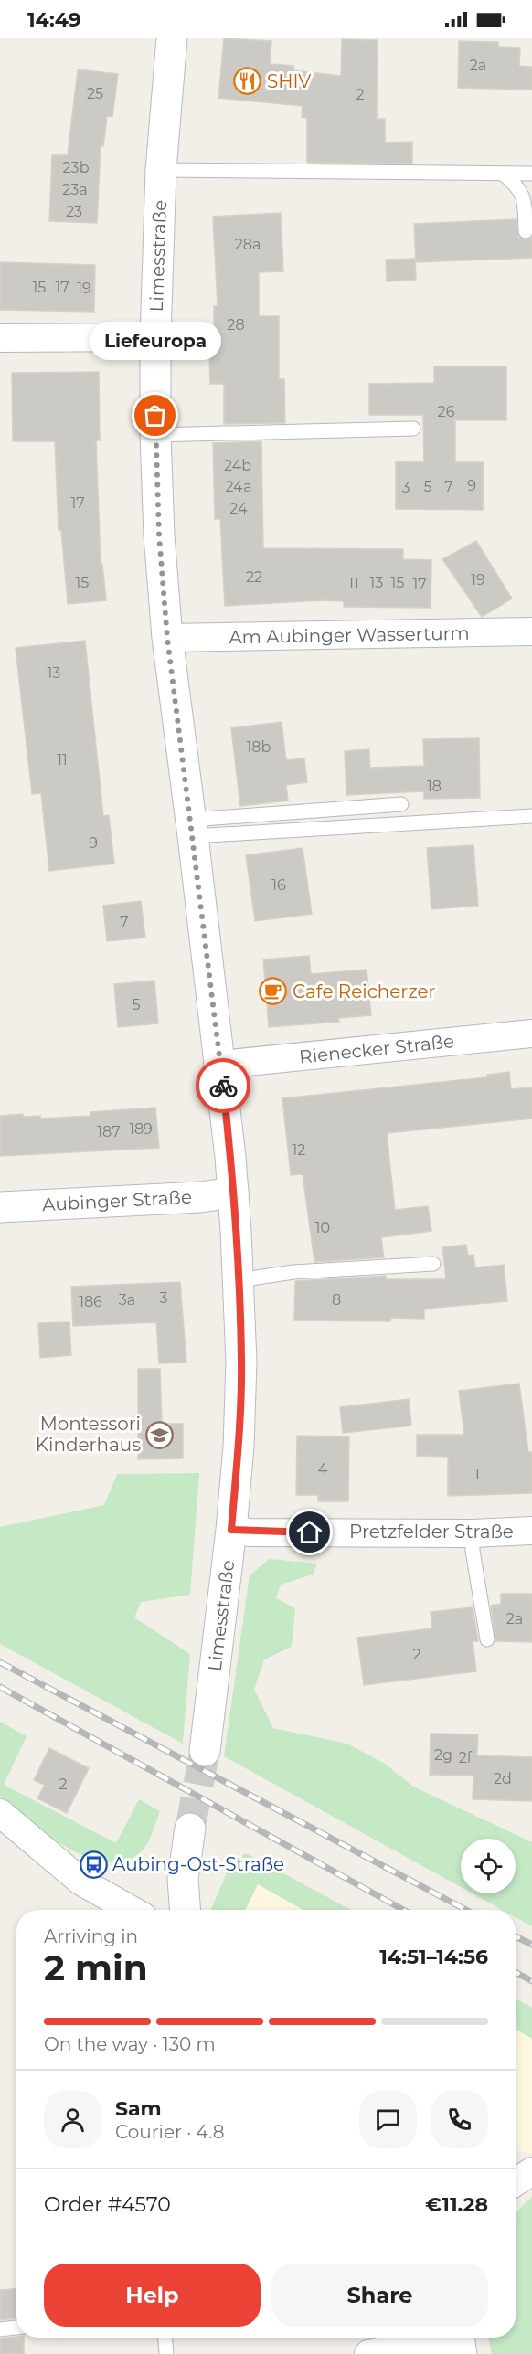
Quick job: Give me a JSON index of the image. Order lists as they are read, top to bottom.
{
  "streets": {
    "street": [
      "Limesstraße",
      "Am Aubinger Wasserturm",
      "Rienecker Straße",
      "Aubinger Straße",
      "Pretzfelder Straße"
    ]
  },
  "crossings": [
    ["Limesstraße", "Am Aubinger Wasserturm"],
    ["Limesstraße", "Rienecker Straße"],
    ["Limesstraße", "Aubinger Straße"],
    ["Limesstraße", "Pretzfelder Straße"]
  ],
  "places": {
    "restaurant": ["SHIV"],
    "other": ["Liefeuropa"],
    "cafe": ["Cafe Reicherzer"],
    "school or university": ["Montessori Kinderhaus"],
    "bus stop": ["Aubing-Ost-Straße"]
  },
  "house_numbers": [
    "2a",
    "25",
    "2",
    "23b",
    "23a",
    "23",
    "28a",
    "15",
    "17",
    "19",
    "28",
    "26",
    "24b",
    "9",
    "24a",
    "5",
    "7",
    "3",
    "17",
    "24",
    "22",
    "19",
    "15",
    "13",
    "15",
    "11",
    "17",
    "13",
    "18b",
    "11",
    "18",
    "9",
    "16",
    "7",
    "5",
    "189",
    "187",
    "12",
    "10",
    "3",
    "3a",
    "8",
    "186",
    "4",
    "1",
    "2a",
    "2",
    "2g",
    "2f",
    "2d",
    "2"
  ],
  "page": {
    "status": "14:49",
    "bubble": "Liefeuropa",
    "heading": ["2 min", "Arriving in", "14:51–14:56"],
    "panel": [
      "Sam",
      "Courier · 4.8",
      "Order #4570",
      "€11.28"
    ],
    "bar": "On the way · 130 m",
    "buttons": ["Help", "Share"]
  }
}
